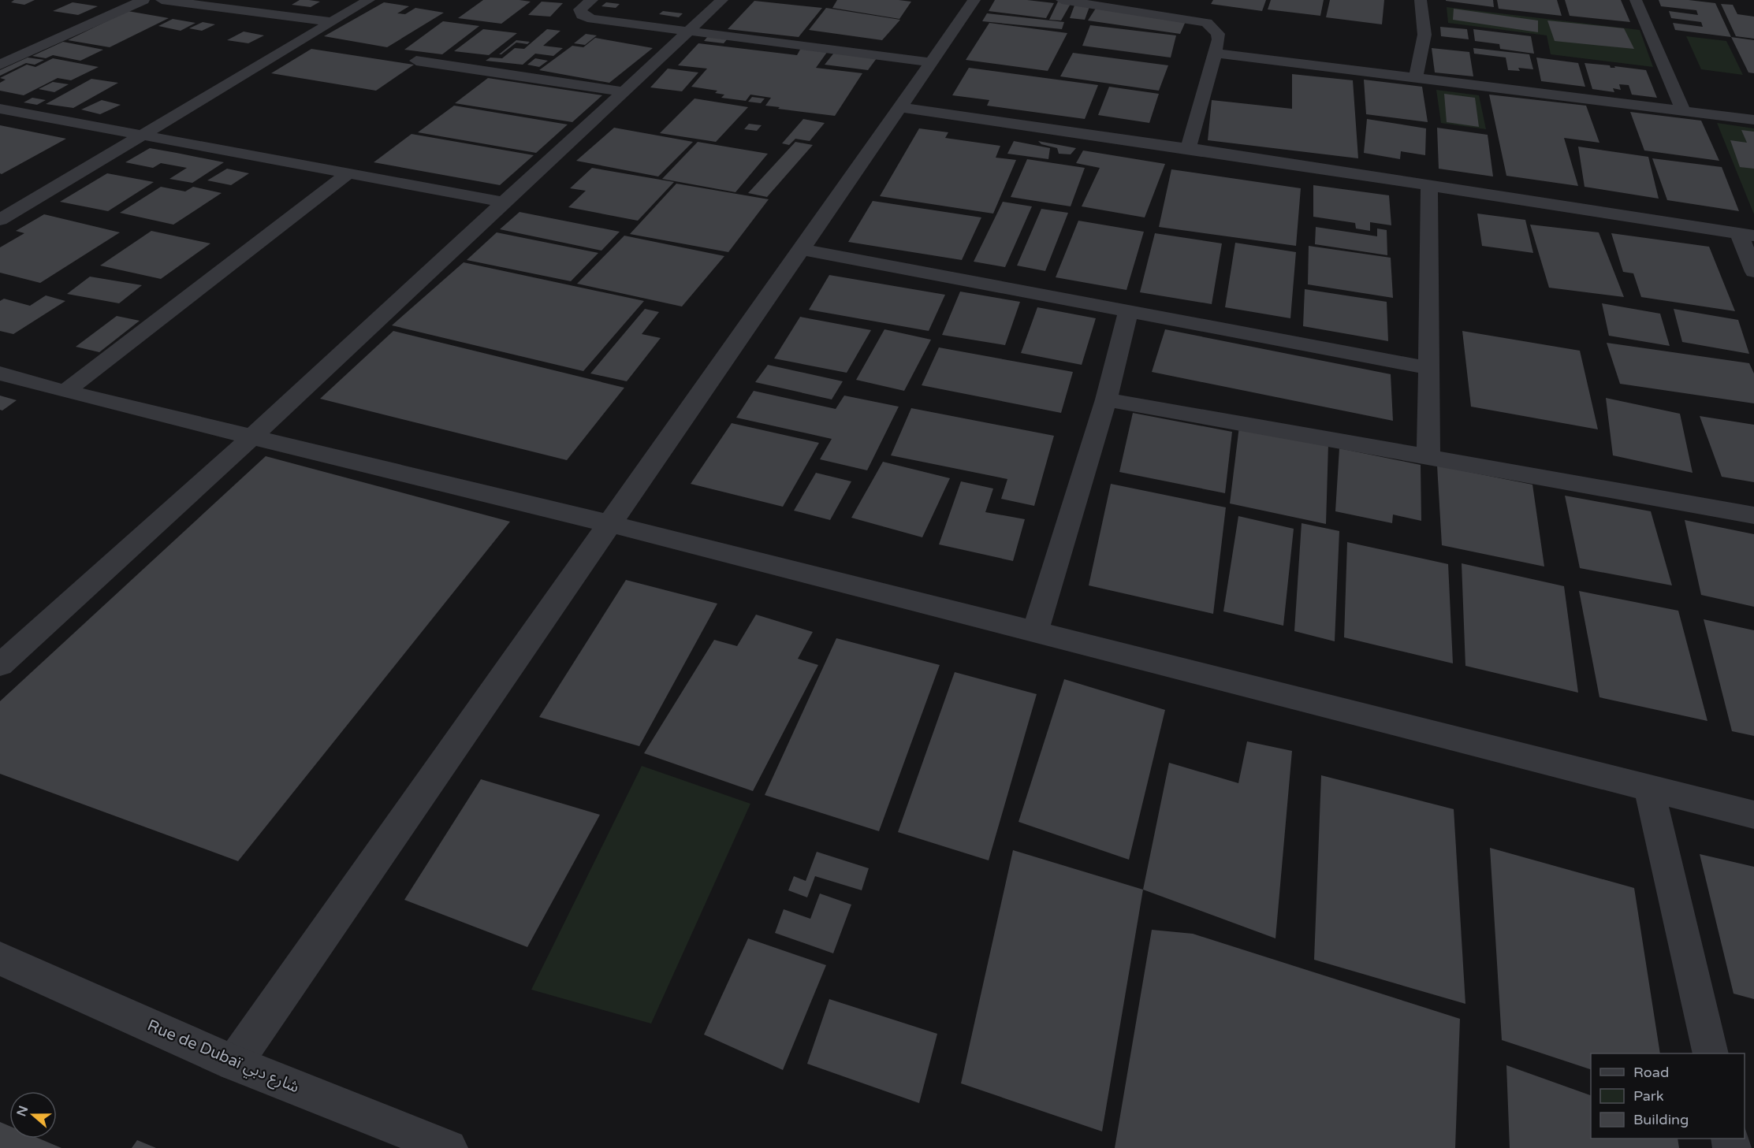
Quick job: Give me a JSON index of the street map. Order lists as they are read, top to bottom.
{
  "streets": {
    "street": ["Rue de Dubaï شارع دبي"]
  },
  "legend": ["Road", "Park", "Building"],
  "north": "left"
}
